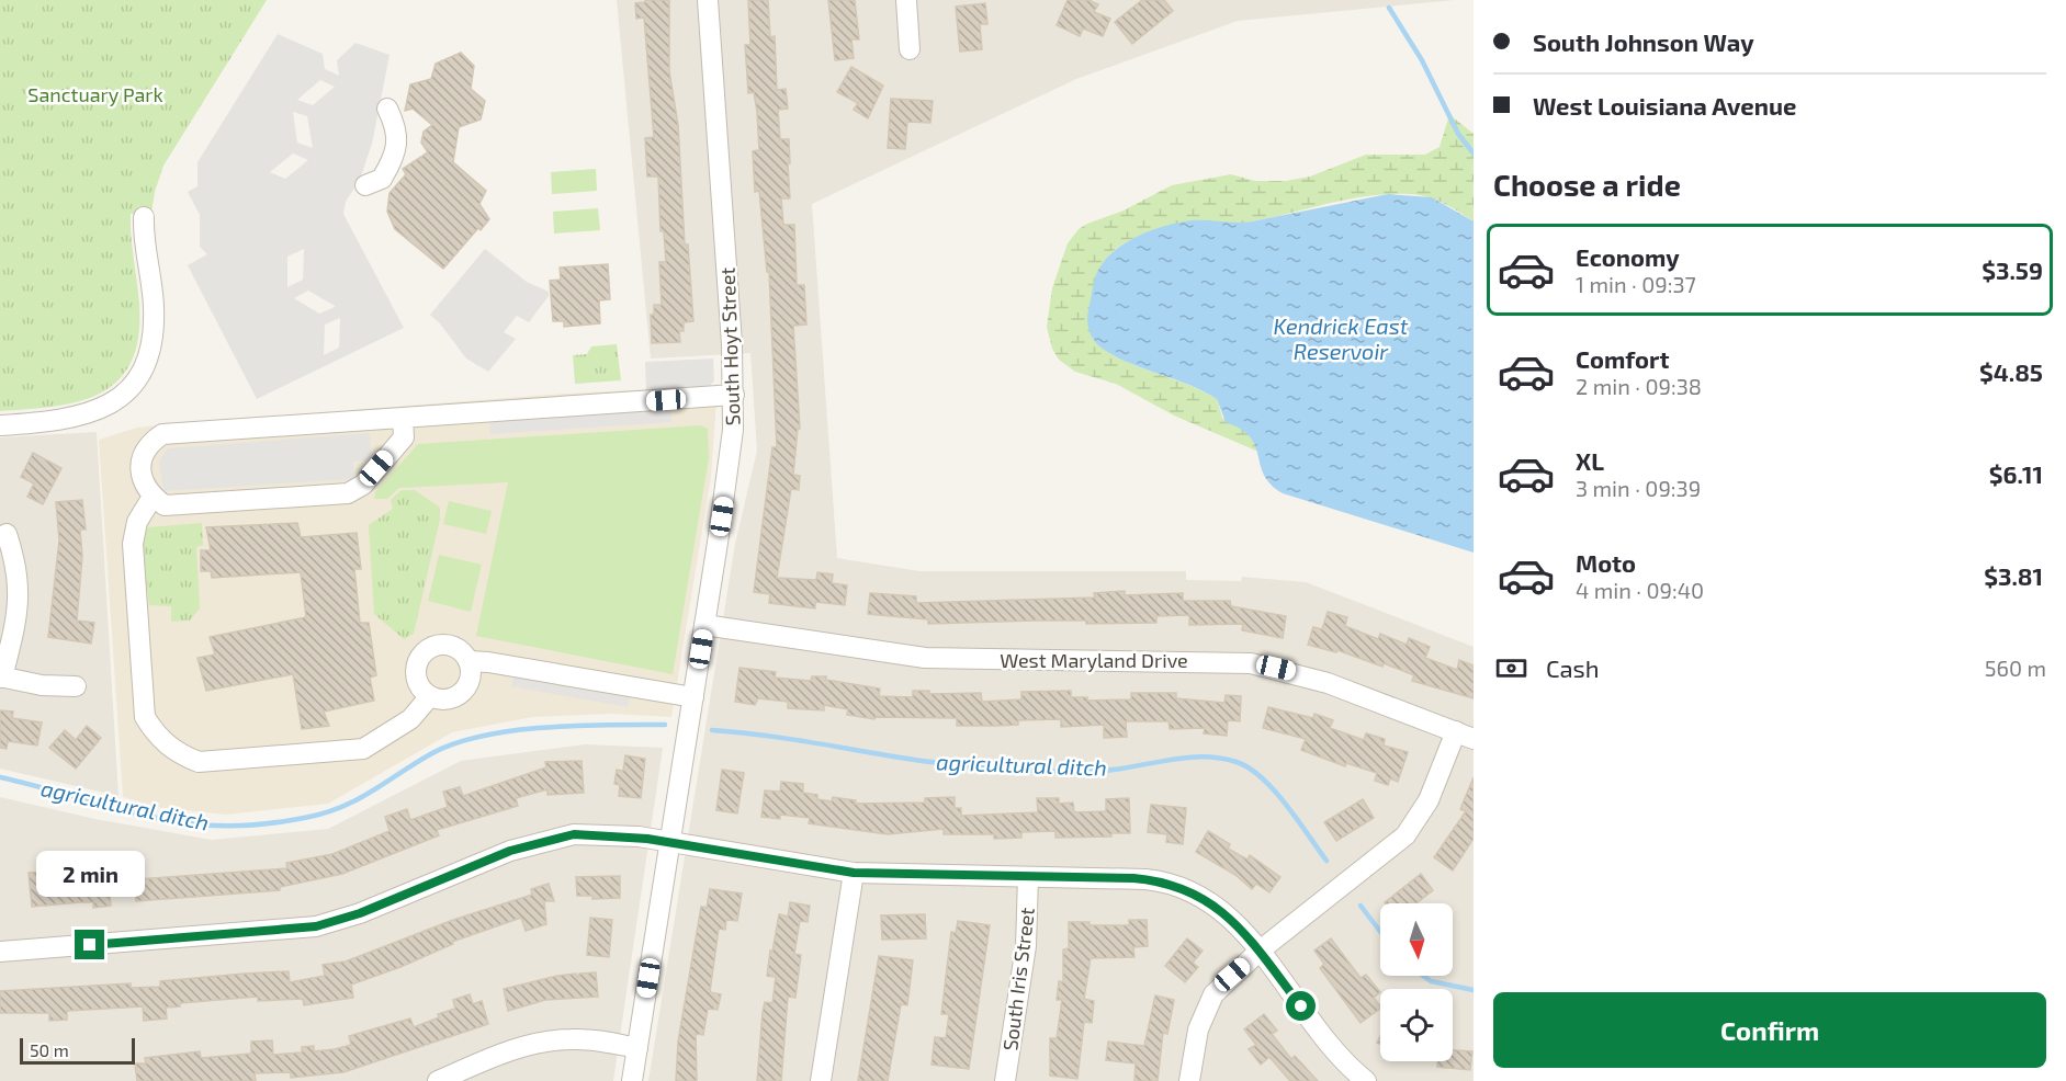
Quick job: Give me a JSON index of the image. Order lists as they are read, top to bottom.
{
  "streets": {
    "street": ["South Hoyt Street", "West Maryland Drive", "South Iris Street"]
  },
  "crossings": [
    ["South Hoyt Street", "West Maryland Drive"]
  ],
  "water": ["Kendrick East Reservoir", "agricultural ditch"],
  "parks": ["Sanctuary Park"],
  "scale_bar": "50 m",
  "north": "bottom",
  "page": {
    "banner": ["South Johnson Way", "West Louisiana Avenue"],
    "heading": "Choose a ride",
    "list": [
      {
        "name": "Economy",
        "note": "1 min · 09:37",
        "value": "$3.59"
      },
      {
        "name": "Comfort",
        "note": "2 min · 09:38",
        "value": "$4.85"
      },
      {
        "name": "XL",
        "note": "3 min · 09:39",
        "value": "$6.11"
      },
      {
        "name": "Moto",
        "note": "4 min · 09:40",
        "value": "$3.81"
      }
    ],
    "pay": ["Cash", "560 m"],
    "bubble": "2 min",
    "buttons": "Confirm",
    "scale": "50 m"
  }
}
